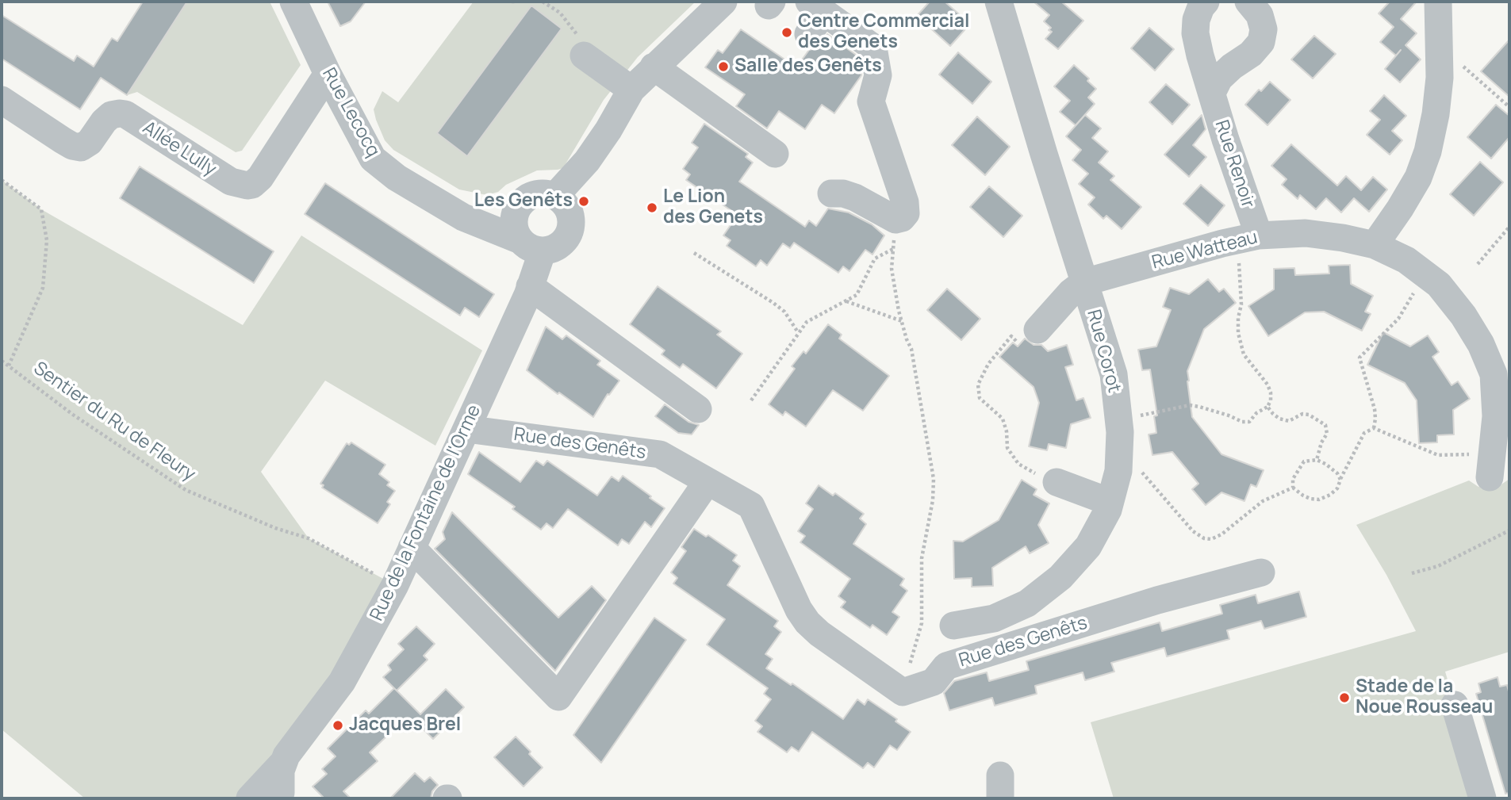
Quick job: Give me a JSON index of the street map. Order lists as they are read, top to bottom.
{
  "streets": {
    "street": [
      "Rue Lecocq",
      "Allée Lully",
      "Rue Renoir",
      "Rue Watteau",
      "Rue Corot",
      "Rue des Genêts",
      "Rue de la Fontaine de l'Orme"
    ],
    "path": ["Sentier du Ru de Fleury"]
  },
  "crossings": [
    ["Rue Lecocq", "Allée Lully"],
    ["Rue Lecocq", "Rue de la Fontaine de l'Orme"],
    ["Rue Renoir", "Rue Watteau"],
    ["Rue Watteau", "Rue Corot"],
    ["Sentier du Ru de Fleury", "Rue de la Fontaine de l'Orme"],
    ["Rue des Genêts", "Rue de la Fontaine de l'Orme"]
  ],
  "places": [
    "Centre Commercial des Genets",
    "Salle des Genêts",
    "Les Genêts",
    "Le Lion des Genets",
    "Stade de la Noue Rousseau",
    "Jacques Brel"
  ]
}
